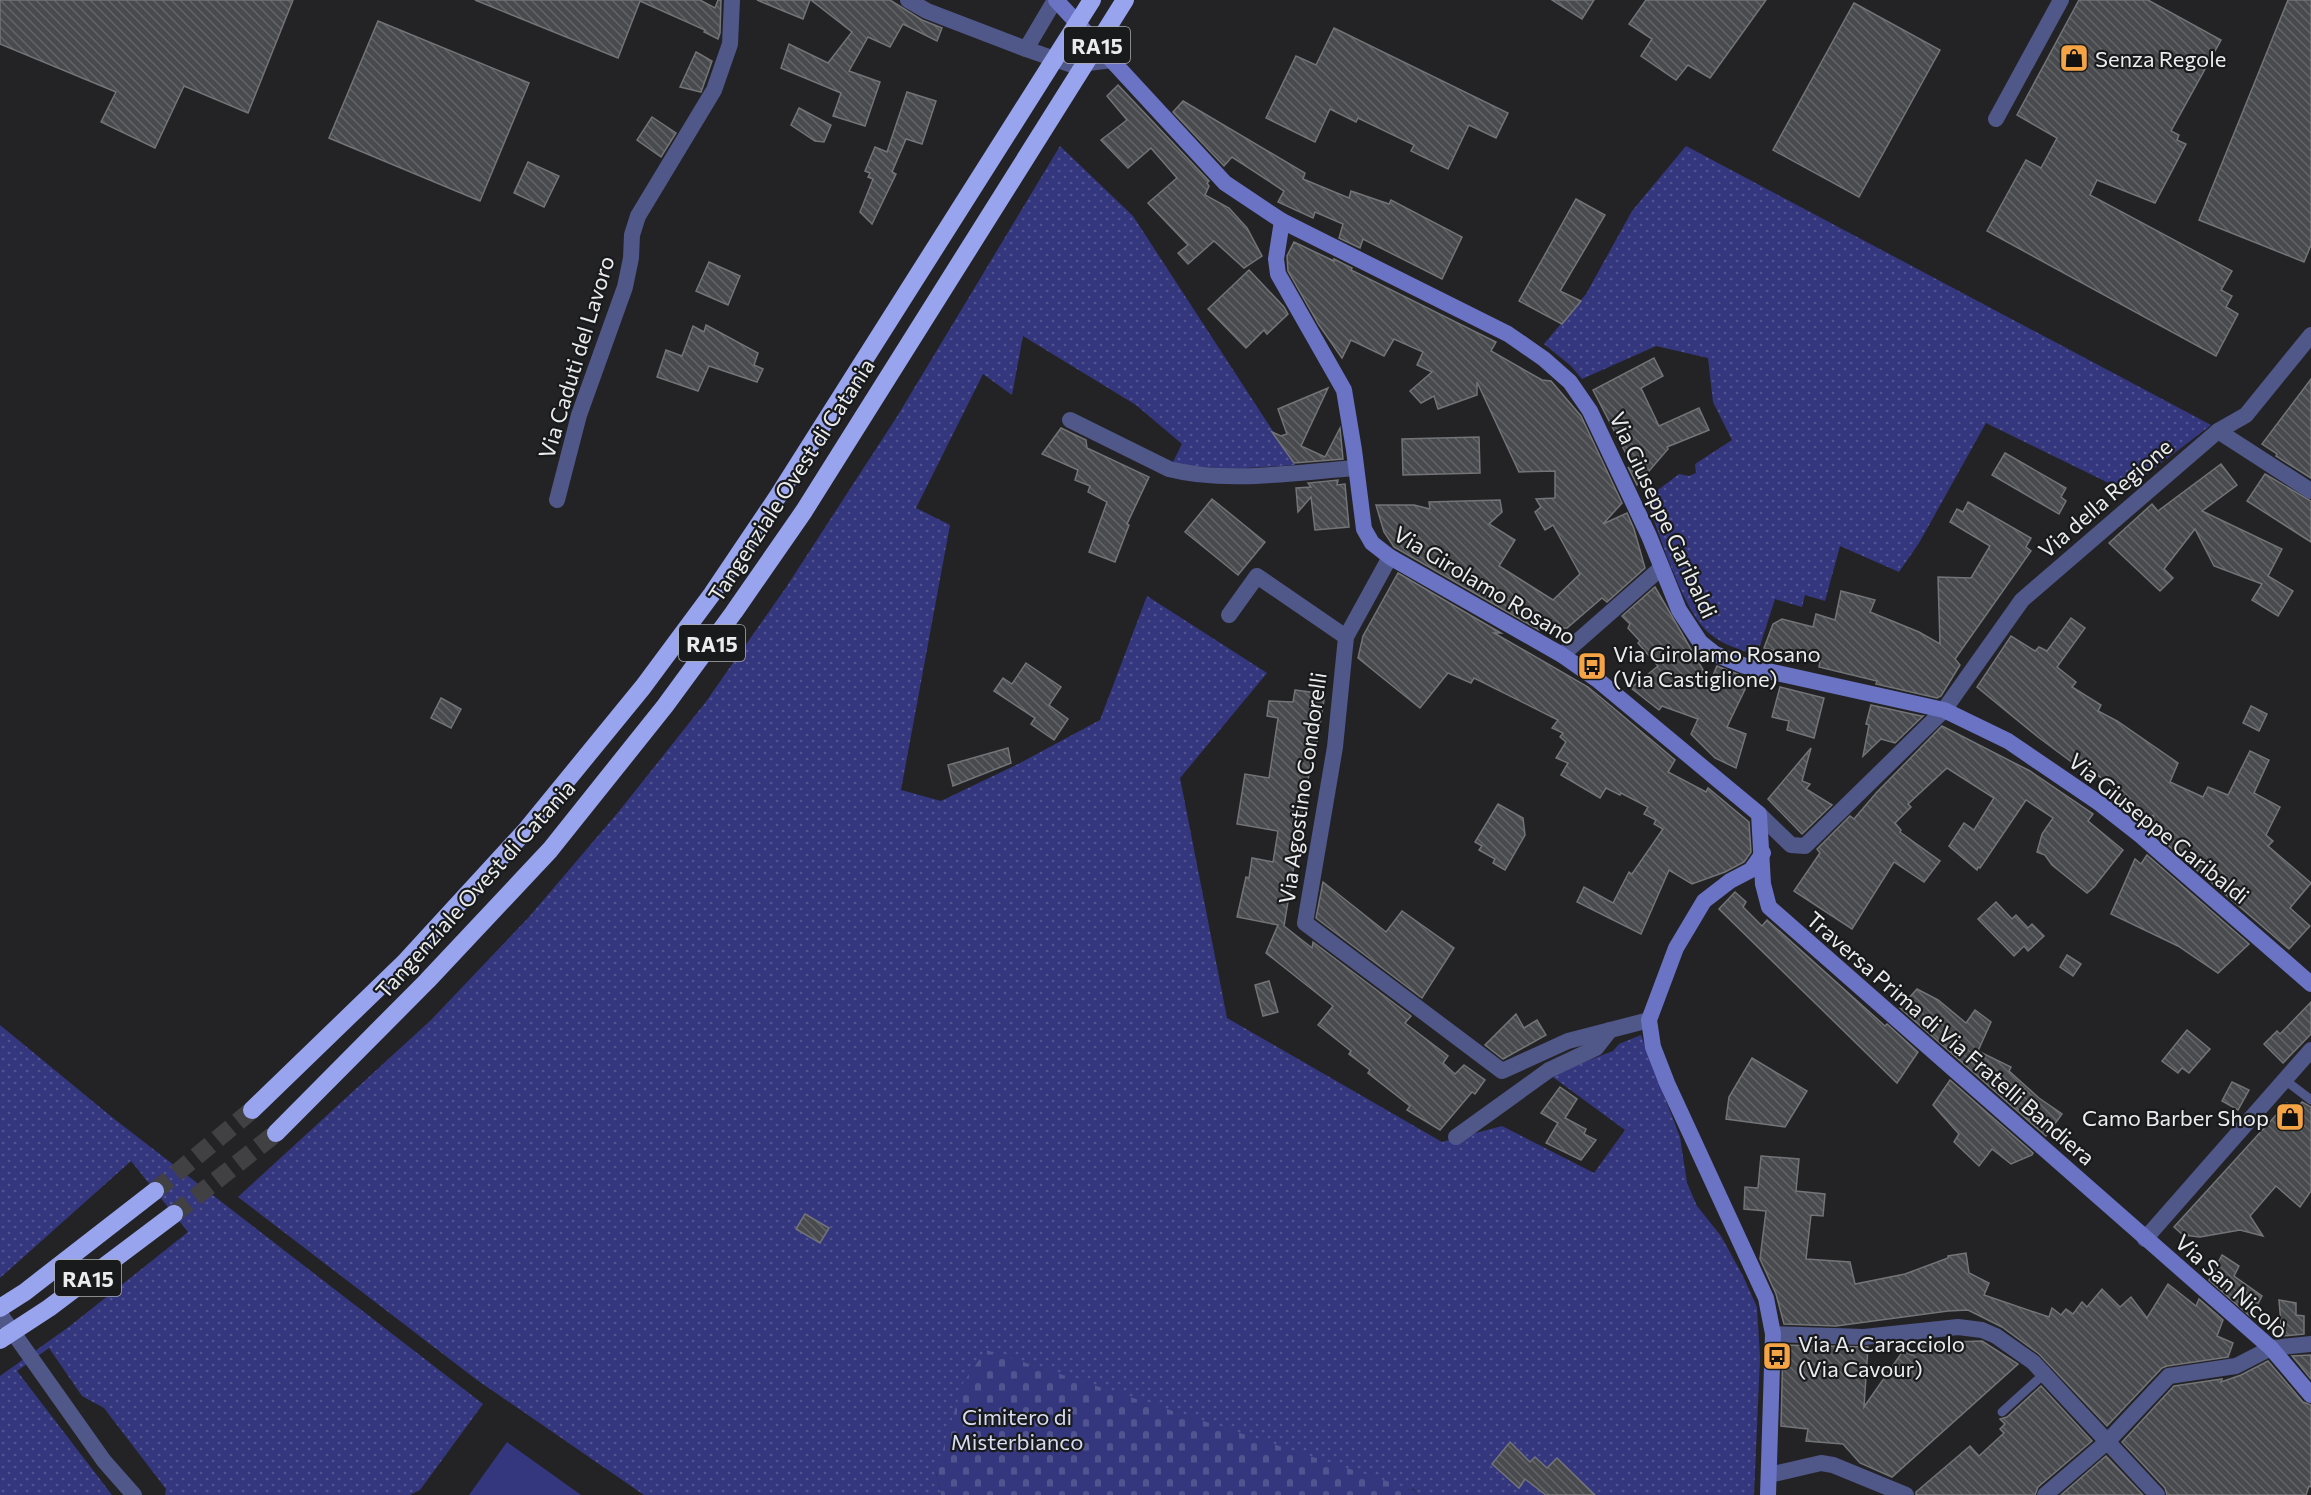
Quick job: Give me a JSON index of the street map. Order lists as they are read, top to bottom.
{
  "streets": {
    "highway": ["RA15", "Tangenziale Ovest di Catania"],
    "main road": [
      "Via Giuseppe Garibaldi",
      "Via Girolamo Rosano",
      "Traversa Prima di Via Fratelli Bandiera",
      "Via San Nicolò"
    ],
    "street": ["Via Caduti del Lavoro", "Via della Regione", "Via Agostino Condorelli"]
  },
  "crossings": [
    ["Via della Regione", "Via Giuseppe Garibaldi"],
    ["Via della Regione", "Via Girolamo Rosano"],
    ["Via Giuseppe Garibaldi", "Via Girolamo Rosano"],
    ["Via Girolamo Rosano", "Via Agostino Condorelli"],
    ["Traversa Prima di Via Fratelli Bandiera", "Via San Nicolò"]
  ],
  "parks": ["Cimitero di Misterbianco"],
  "places": {
    "shop": ["Senza Regole", "Camo Barber Shop"],
    "bus stop": ["Via Girolamo Rosano (Via Castiglione)", "Via A. Caracciolo (Via Cavour)"]
  }
}
